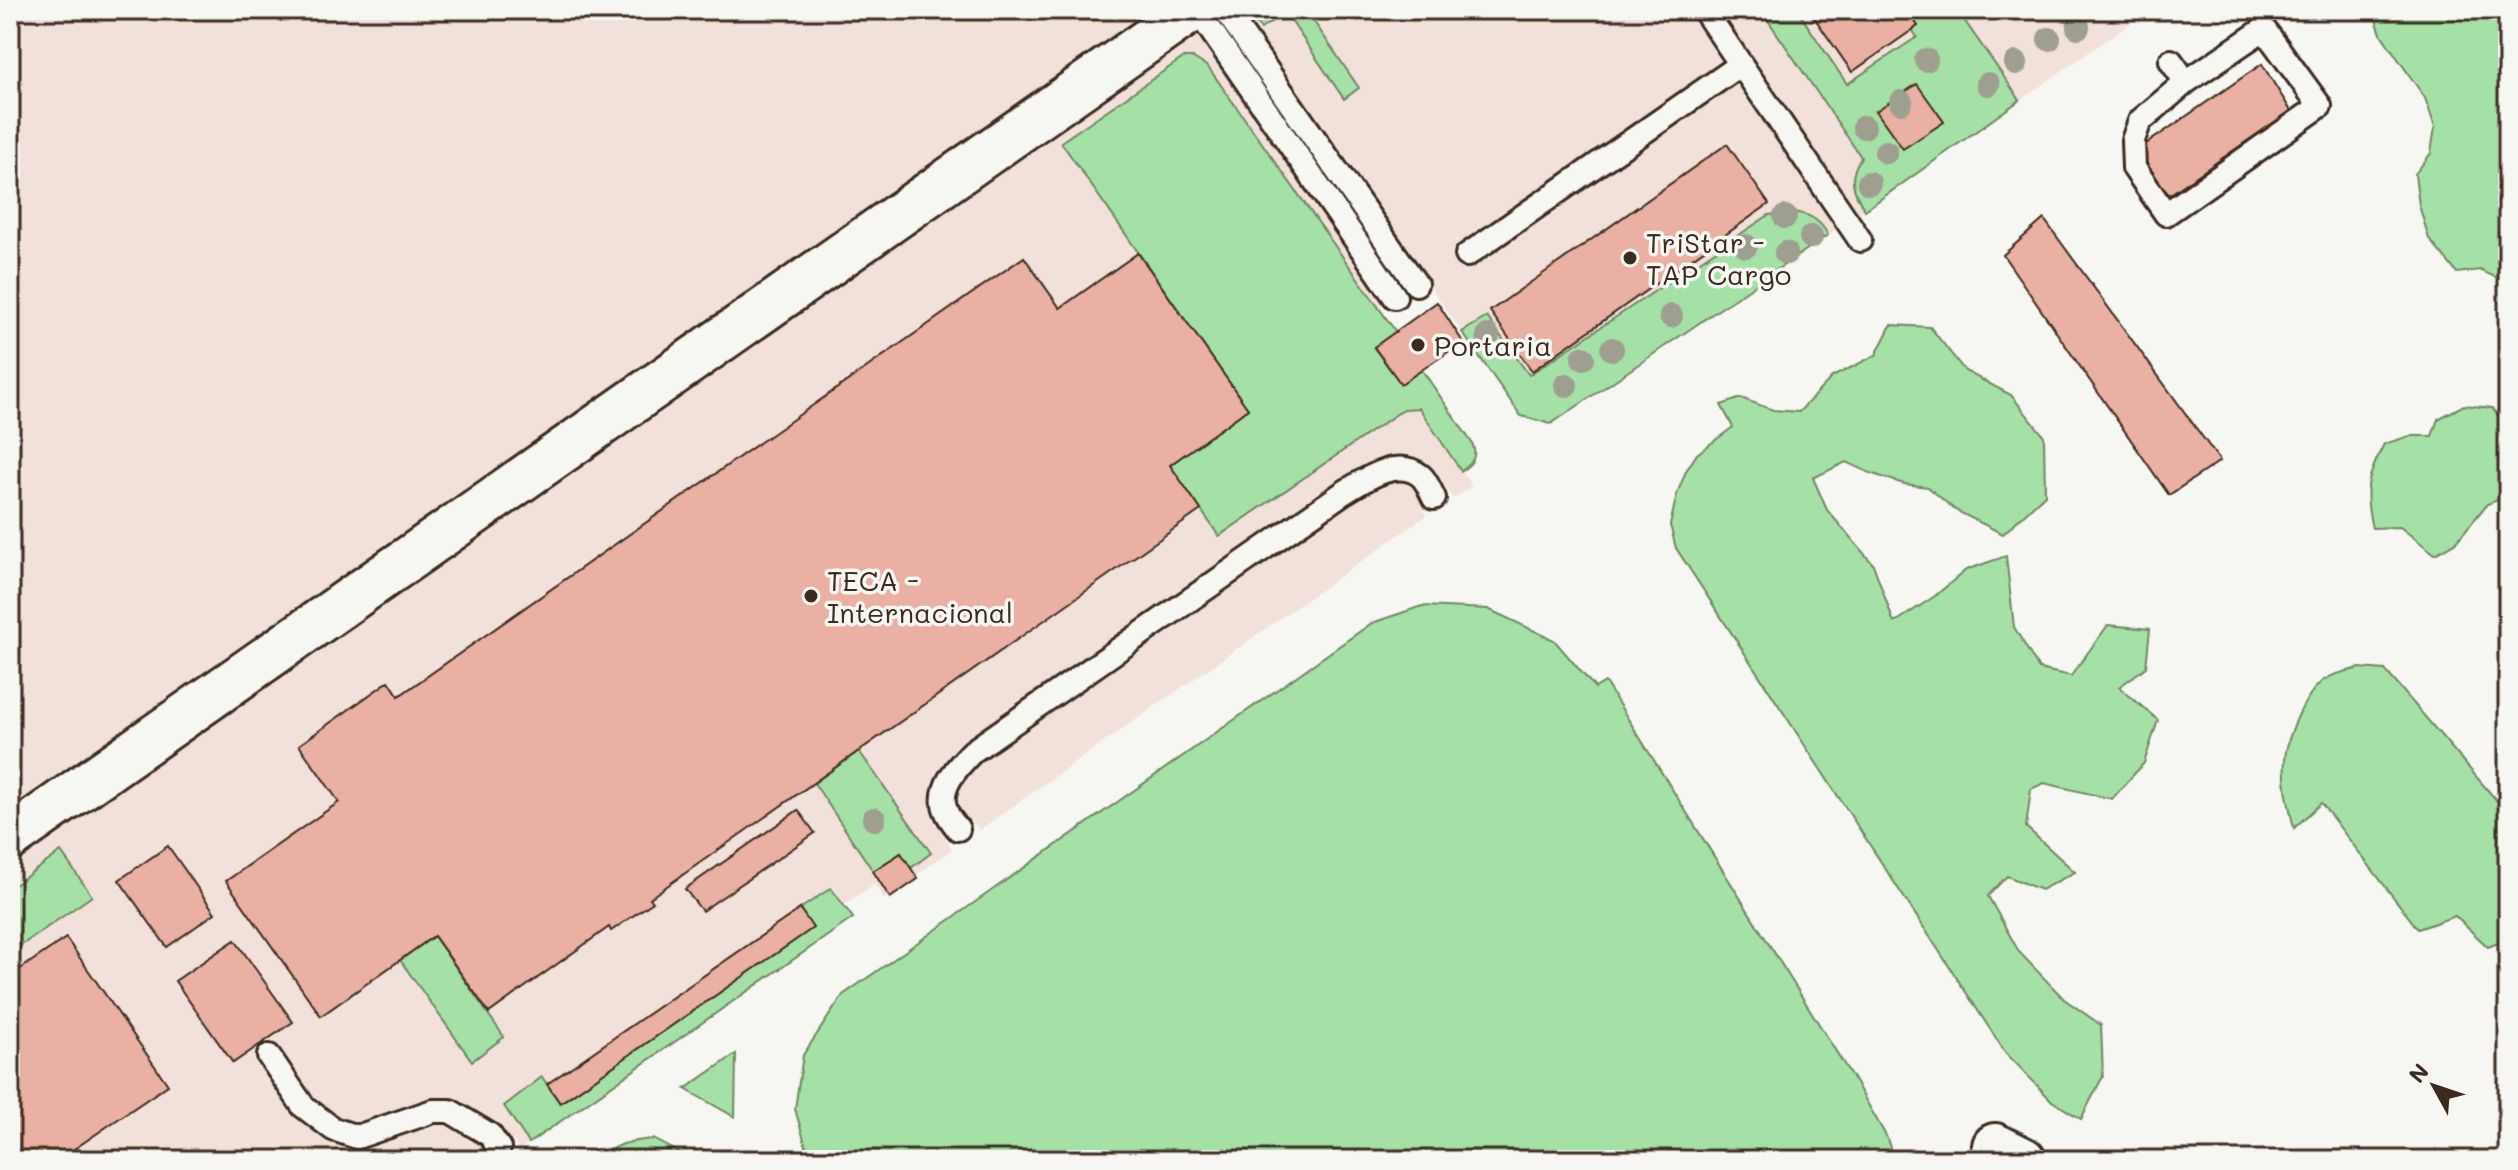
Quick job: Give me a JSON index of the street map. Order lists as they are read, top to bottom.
{
  "places": ["TriStar - TAP Cargo", "Portaria", "TECA - Internacional"],
  "north": "top left"
}
